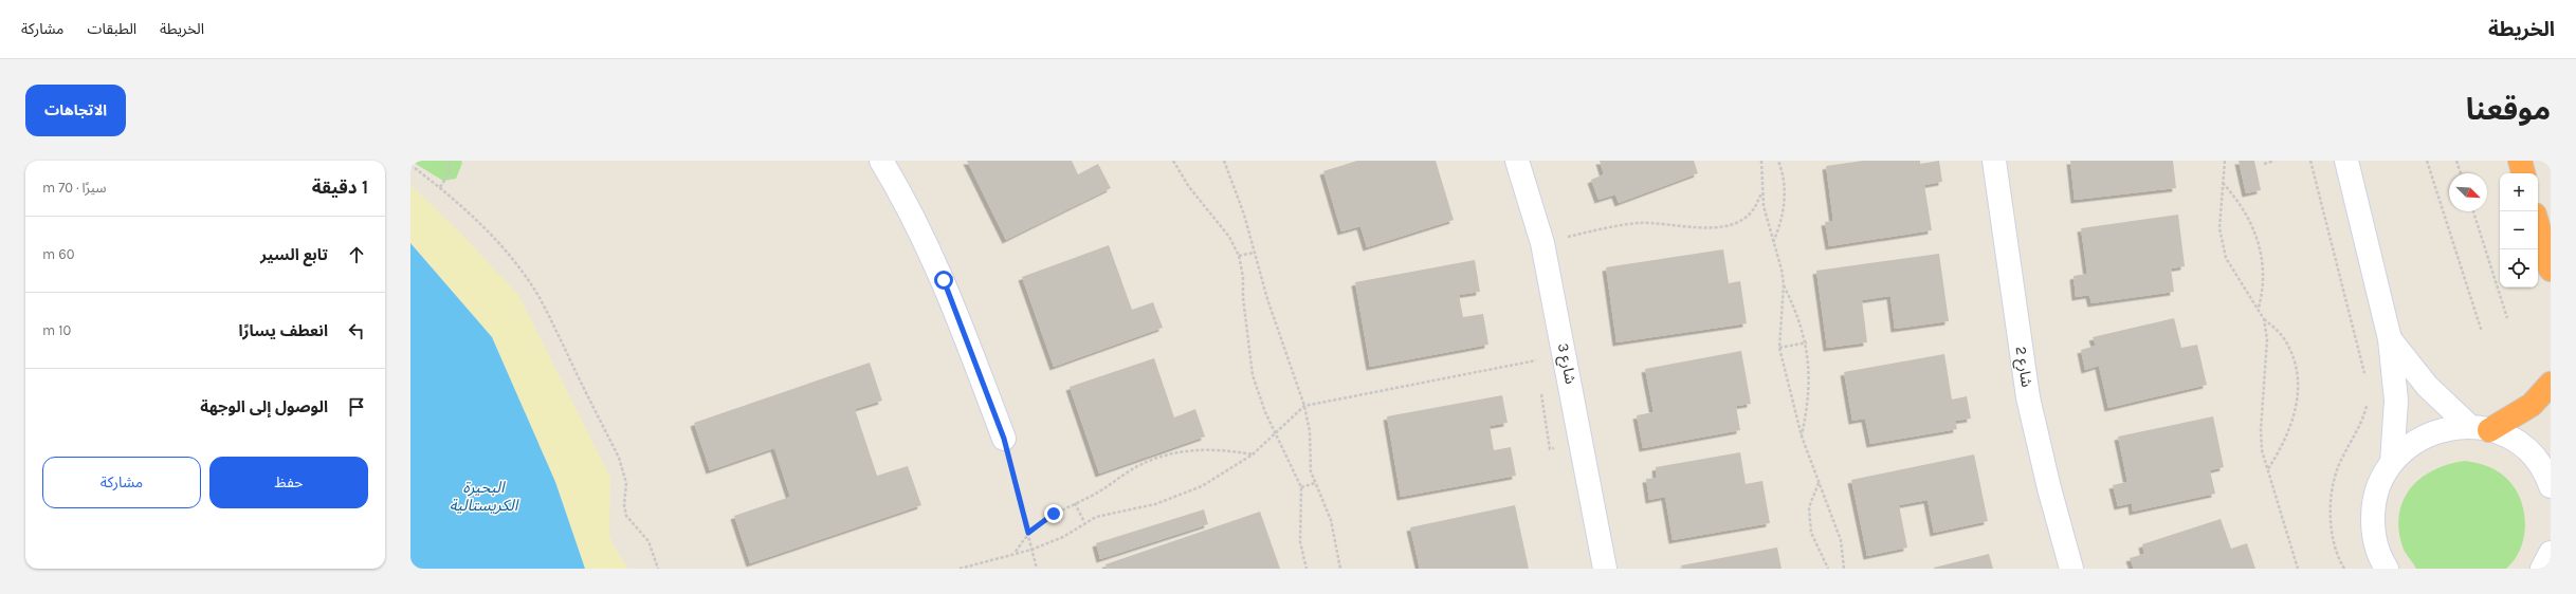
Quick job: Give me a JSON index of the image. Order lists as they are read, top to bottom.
{
  "streets": {
    "street": ["شارع 3", "شارع 2"]
  },
  "water": ["البحيرة الكريستالية"],
  "north": "bottom right",
  "page": {
    "header": "الخريطة",
    "nav": ["الخريطة", "الطبقات", "مشاركة"],
    "title": "موقعنا",
    "buttons": [
      "الاتجاهات",
      ["حفظ", "مشاركة"]
    ],
    "heading": ["1 دقيقة", "سيرًا · 70 m"],
    "map_buttons": ["+", "−"],
    "list": [
      ["تابع السير", "60 m"],
      ["انعطف يسارًا", "10 m"],
      "الوصول إلى الوجهة"
    ]
  }
}
